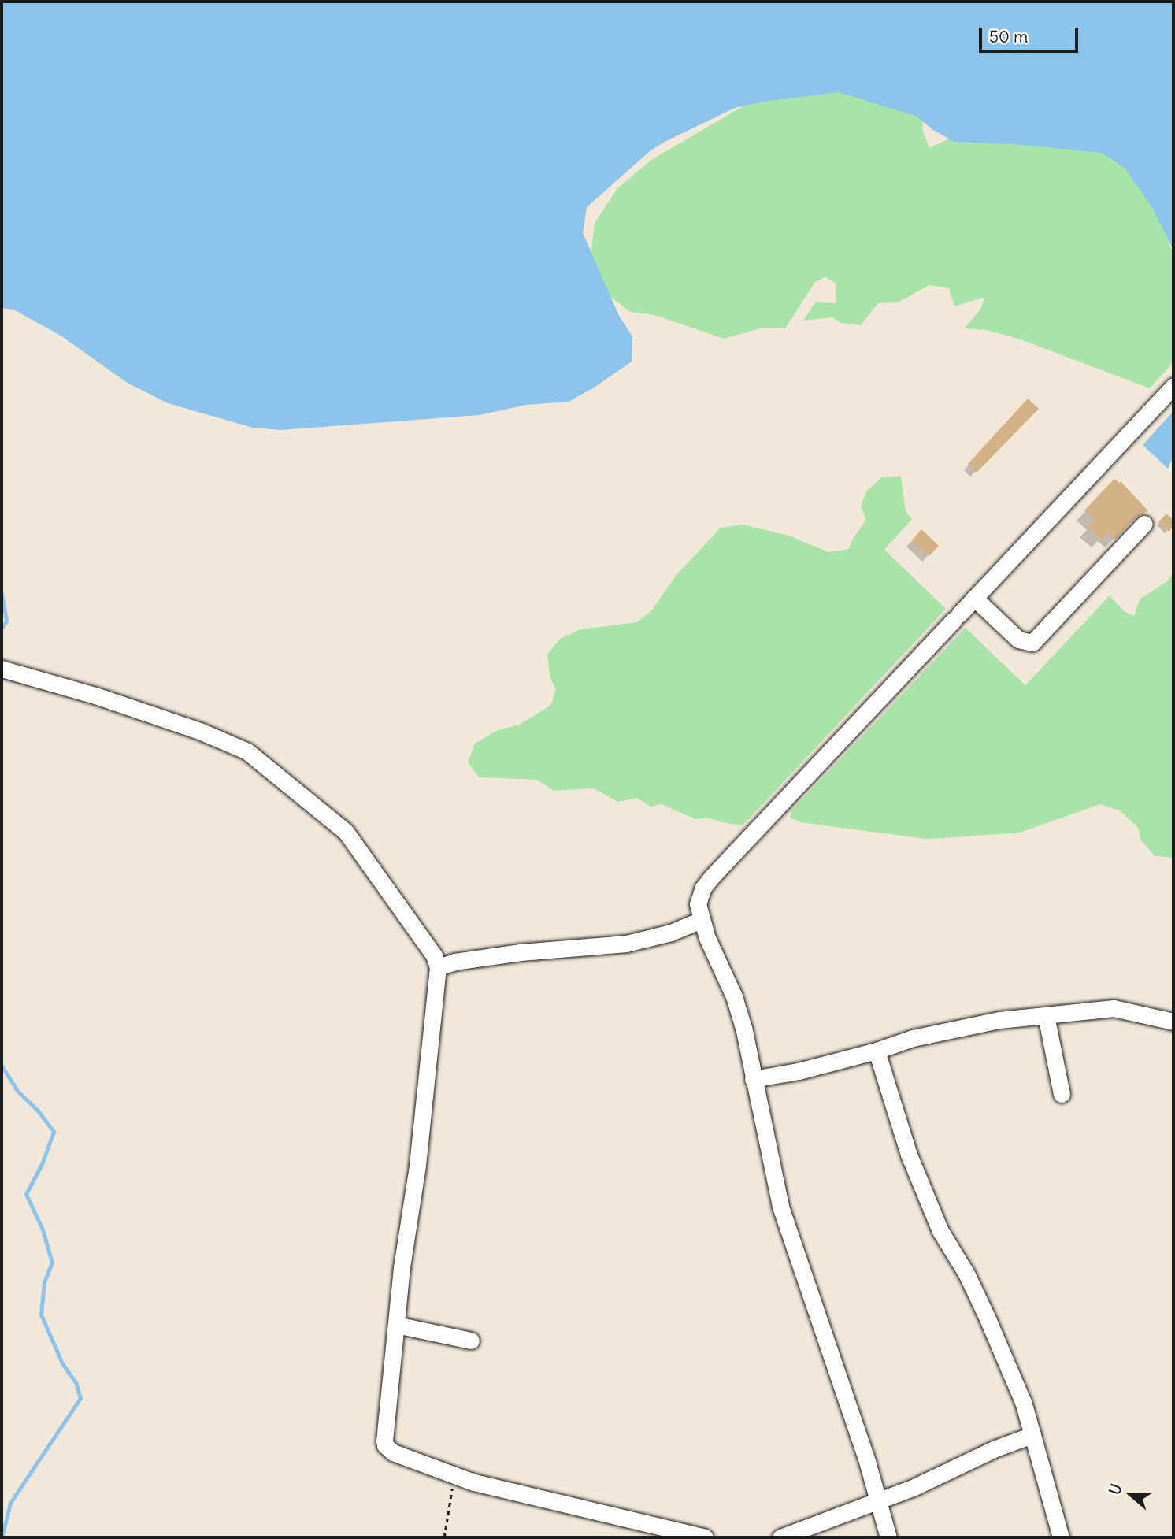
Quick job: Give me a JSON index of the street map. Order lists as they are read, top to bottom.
{
  "scale_bar": "50 m",
  "north": "left"
}
